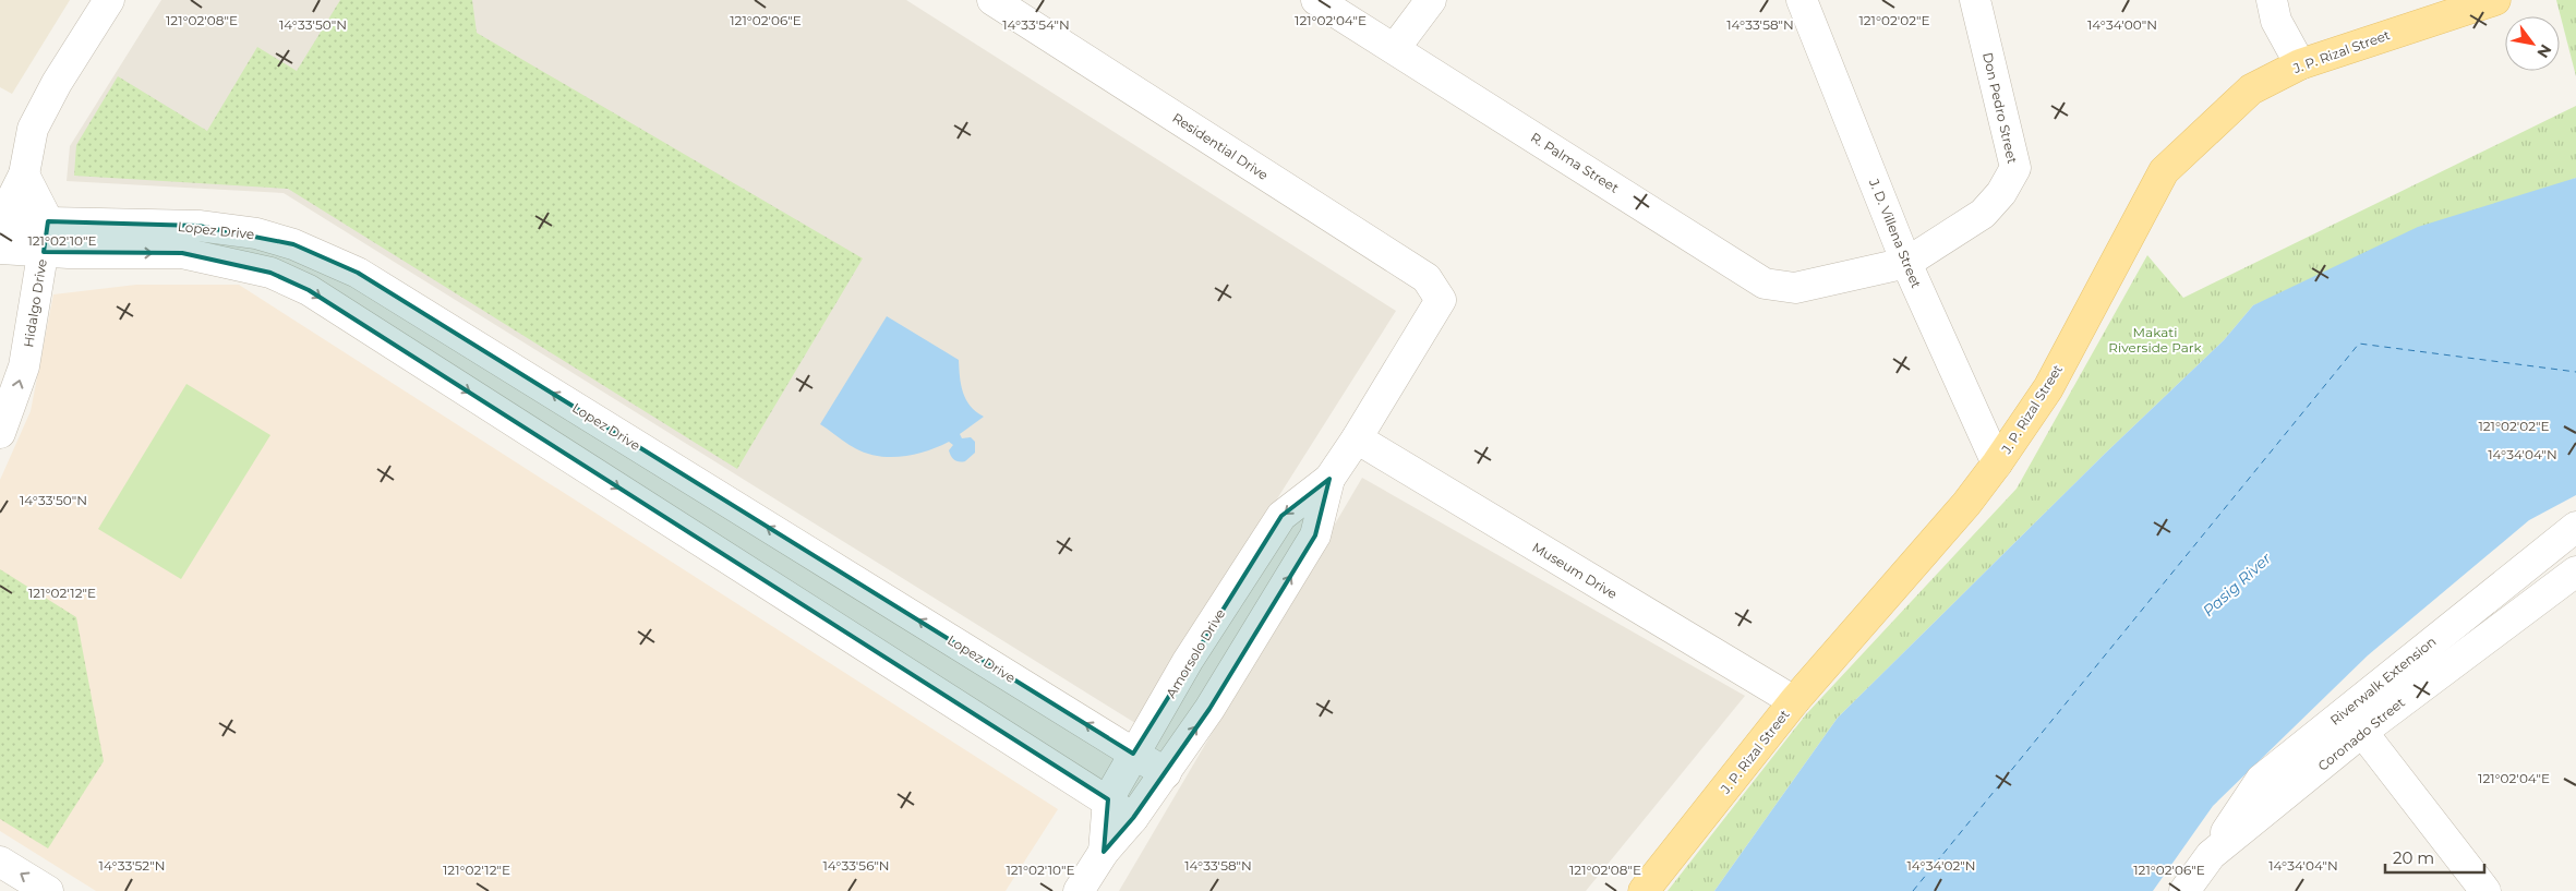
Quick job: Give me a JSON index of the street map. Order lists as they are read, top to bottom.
{
  "streets": {
    "main road": ["J. P. Rizal Street"],
    "street": [
      "Don Pedro Street",
      "Residential Drive",
      "R. Palma Street",
      "Lopez Drive",
      "J. D. Villena Street",
      "Hidalgo Drive",
      "Museum Drive",
      "Amorsolo Drive",
      "Riverwalk Extension",
      "Coronado Street"
    ]
  },
  "crossings": [
    ["J. P. Rizal Street", "J. D. Villena Street"],
    ["J. P. Rizal Street", "Museum Drive"],
    ["Don Pedro Street", "R. Palma Street"],
    ["Don Pedro Street", "J. D. Villena Street"],
    ["Residential Drive", "Amorsolo Drive"],
    ["R. Palma Street", "J. D. Villena Street"],
    ["Lopez Drive", "Hidalgo Drive"],
    ["Lopez Drive", "Amorsolo Drive"],
    ["Museum Drive", "Amorsolo Drive"],
    ["Riverwalk Extension", "Coronado Street"]
  ],
  "one_way": ["Hidalgo Drive"],
  "water": ["Pasig River"],
  "parks": ["Makati Riverside Park"],
  "scale_bar": "20 m",
  "north": "bottom right",
  "coordinates": [
    "121°02'08\"E",
    "121°02'06\"E",
    "121°02'04\"E",
    "121°02'02\"E",
    "14°33'50\"N",
    "14°33'54\"N",
    "14°33'58\"N",
    "14°34'00\"N",
    "121°02'10\"E",
    "14°34'04\"N",
    "121°02'12\"E",
    "14°33'52\"N",
    "14°33'56\"N",
    "14°34'02\"N"
  ]
}
